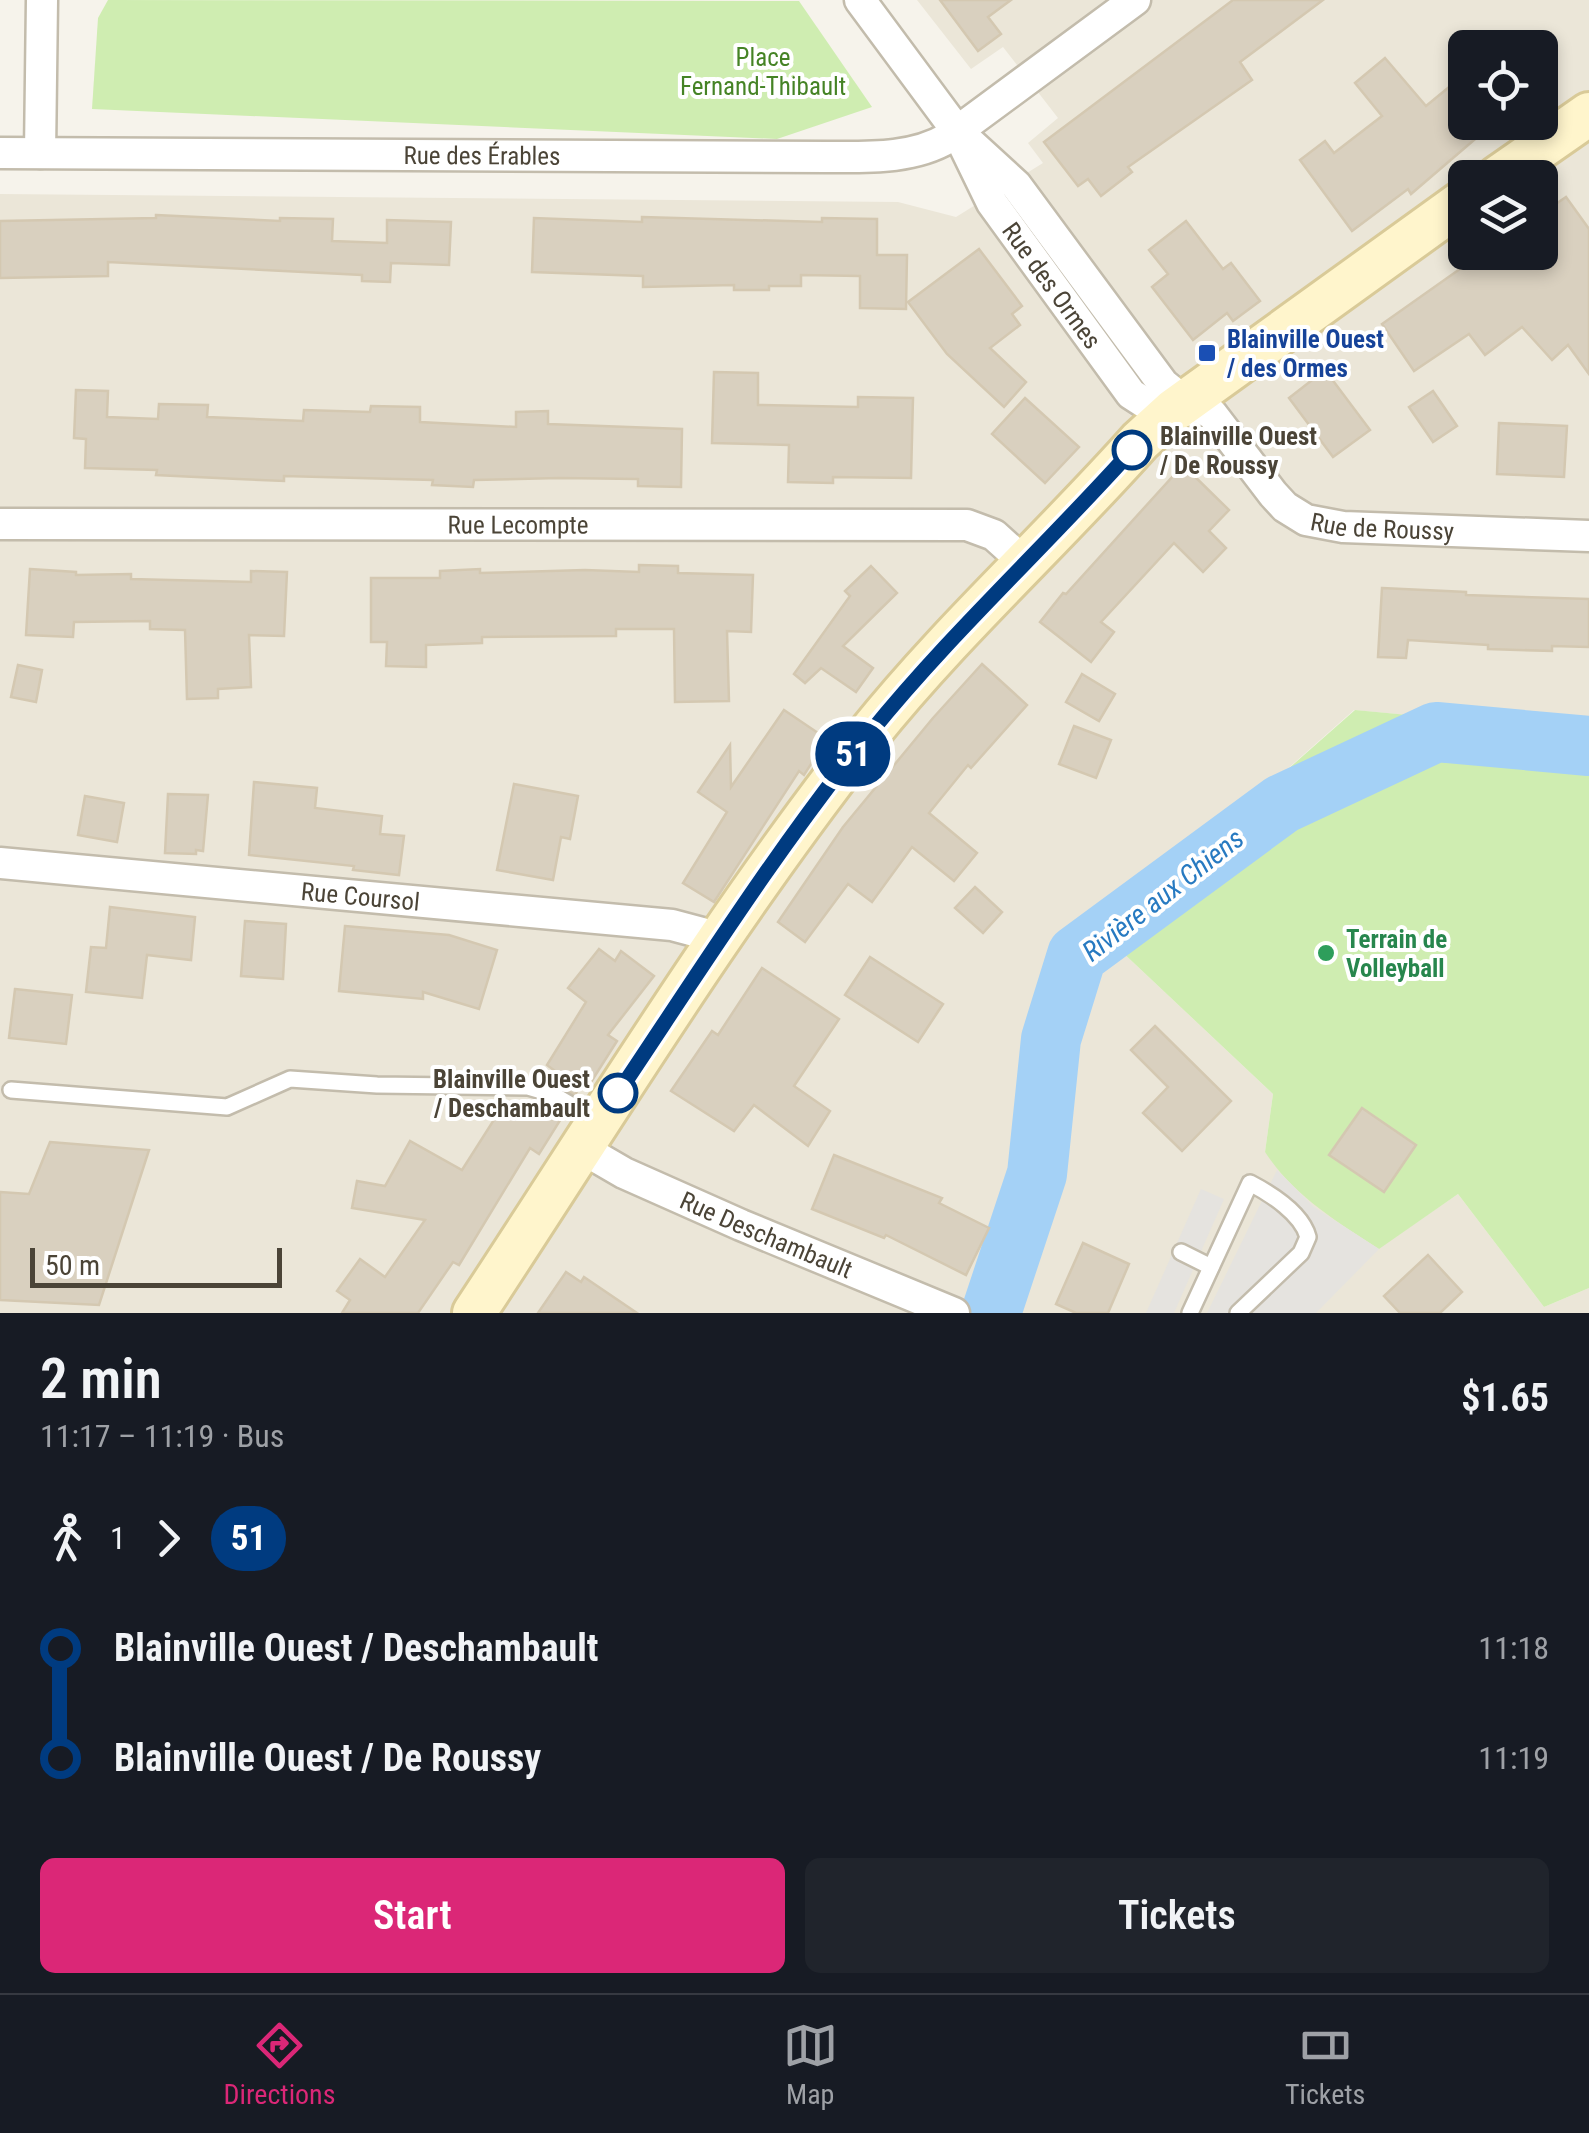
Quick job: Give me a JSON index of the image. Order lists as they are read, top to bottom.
{
  "streets": {
    "street": [
      "Rue des Érables",
      "Rue des Ormes",
      "Rue de Roussy",
      "Rue Lecompte",
      "Rue Coursol",
      "Rue Deschambault"
    ]
  },
  "crossings": [
    ["Rue des Érables", "Rue des Ormes"],
    ["Rue des Ormes", "Rue de Roussy"]
  ],
  "water": ["Rivière aux Chiens"],
  "parks": ["Place Fernand-Thibault"],
  "places": {
    "transit": ["Blainville Ouest / des Ormes"],
    "other": ["Blainville Ouest / De Roussy", "Terrain de Volleyball", "Blainville Ouest / Deschambault"]
  },
  "lines": ["bus line 51"],
  "scale_bar": "50 m",
  "page": {
    "on_map": "51",
    "scale": "50 m",
    "heading": ["2 min", "11:17 – 11:19 · Bus", "$1.65"],
    "legs": ["1", "51"],
    "list": [
      {
        "name": "Blainville Ouest / Deschambault",
        "value": "11:18"
      },
      {
        "name": "Blainville Ouest / De Roussy",
        "value": "11:19"
      }
    ],
    "buttons": ["Start", "Tickets"],
    "tabs": ["Directions", "Map", "Tickets"]
  }
}
